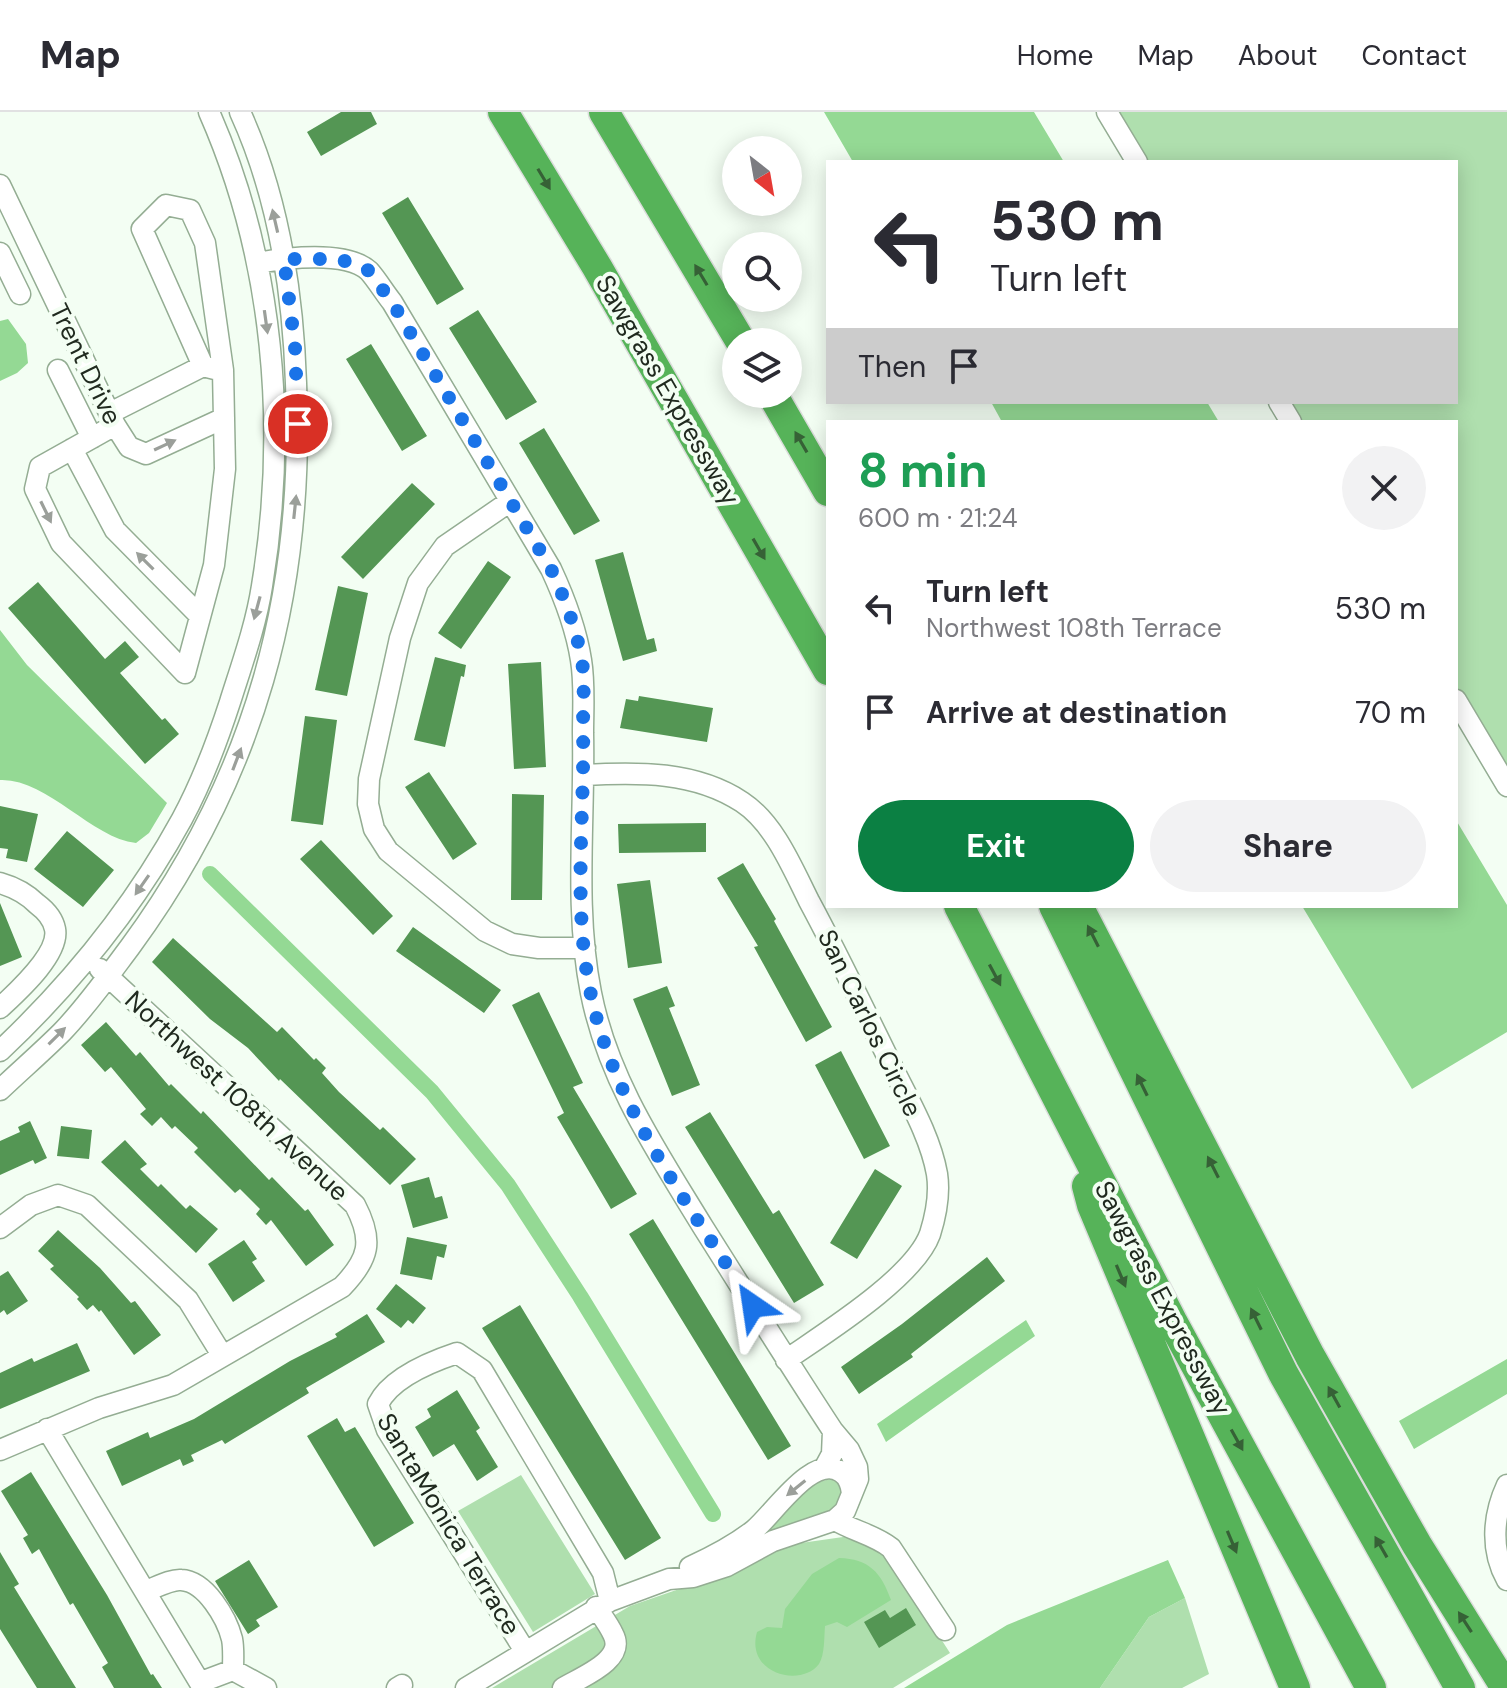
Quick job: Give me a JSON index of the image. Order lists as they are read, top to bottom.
{
  "streets": {
    "highway": ["Sawgrass Expressway"],
    "street": [
      "Trent Drive",
      "San Carlos Circle",
      "Northwest 108th Avenue",
      "SantaMonica Terrace"
    ]
  },
  "north": "bottom right",
  "page": {
    "header": "Map",
    "nav": [
      "Home",
      "Map",
      "About",
      "Contact"
    ],
    "turn": ["530 m", "Turn left"],
    "then": "Then",
    "heading": ["8 min", "600 m · 21:24"],
    "list": [
      {
        "name": "Turn left",
        "note": "Northwest 108th Terrace",
        "value": "530 m"
      },
      {
        "name": "Arrive at destination",
        "value": "70 m"
      }
    ],
    "buttons": ["Exit", "Share"]
  }
}
